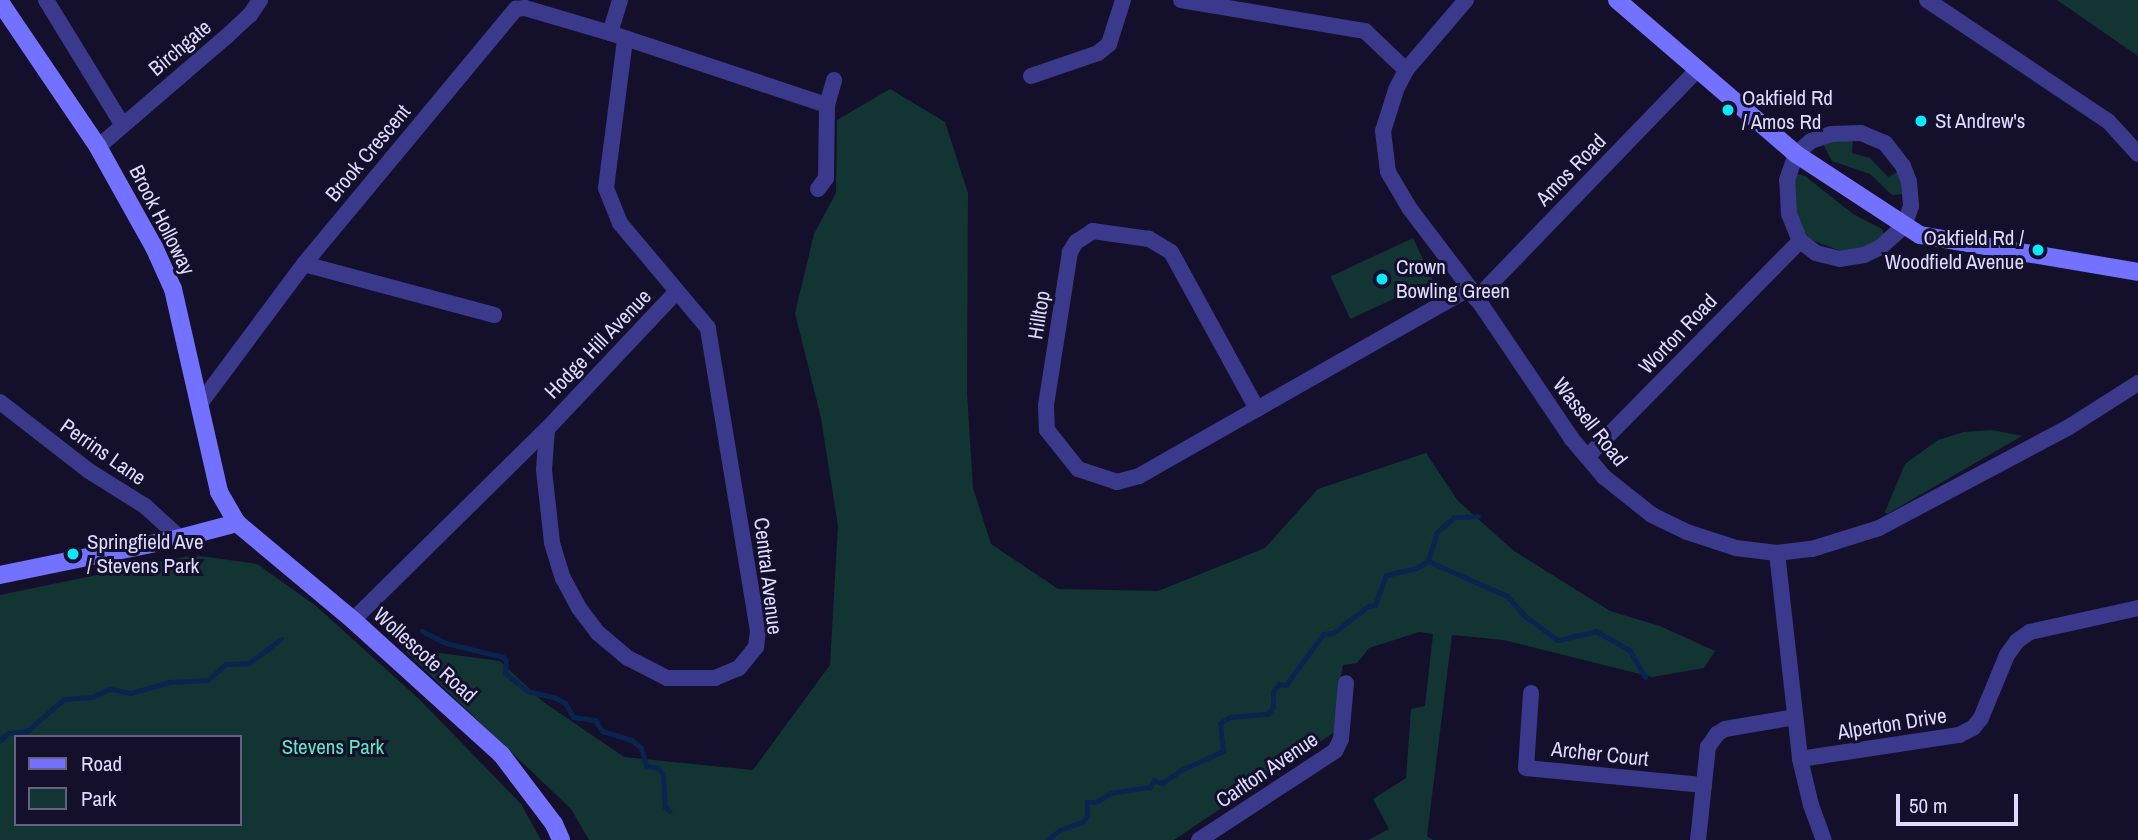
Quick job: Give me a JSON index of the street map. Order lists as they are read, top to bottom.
{
  "streets": {
    "street": [
      "Birchgate",
      "Brook Crescent",
      "Amos Road",
      "Brook Holloway",
      "Hilltop",
      "Worton Road",
      "Hodge Hill Avenue",
      "Wassell Road",
      "Perrins Lane",
      "Central Avenue",
      "Wollescote Road",
      "Alperton Drive",
      "Archer Court",
      "Carlton Avenue"
    ]
  },
  "crossings": [
    ["Birchgate", "Brook Holloway"],
    ["Brook Crescent", "Brook Holloway"],
    ["Amos Road", "Hilltop"],
    ["Amos Road", "Wassell Road"],
    ["Brook Holloway", "Wollescote Road"],
    ["Hilltop", "Wassell Road"],
    ["Worton Road", "Wassell Road"],
    ["Hodge Hill Avenue", "Central Avenue"],
    ["Hodge Hill Avenue", "Wollescote Road"]
  ],
  "parks": ["Stevens Park"],
  "places": [
    "Oakfield Rd / Amos Rd",
    "St Andrew's",
    "Oakfield Rd / Woodfield Avenue",
    "Crown Bowling Green",
    "Springfield Ave / Stevens Park"
  ],
  "legend": ["Road", "Park"],
  "scale_bar": "50 m"
}
